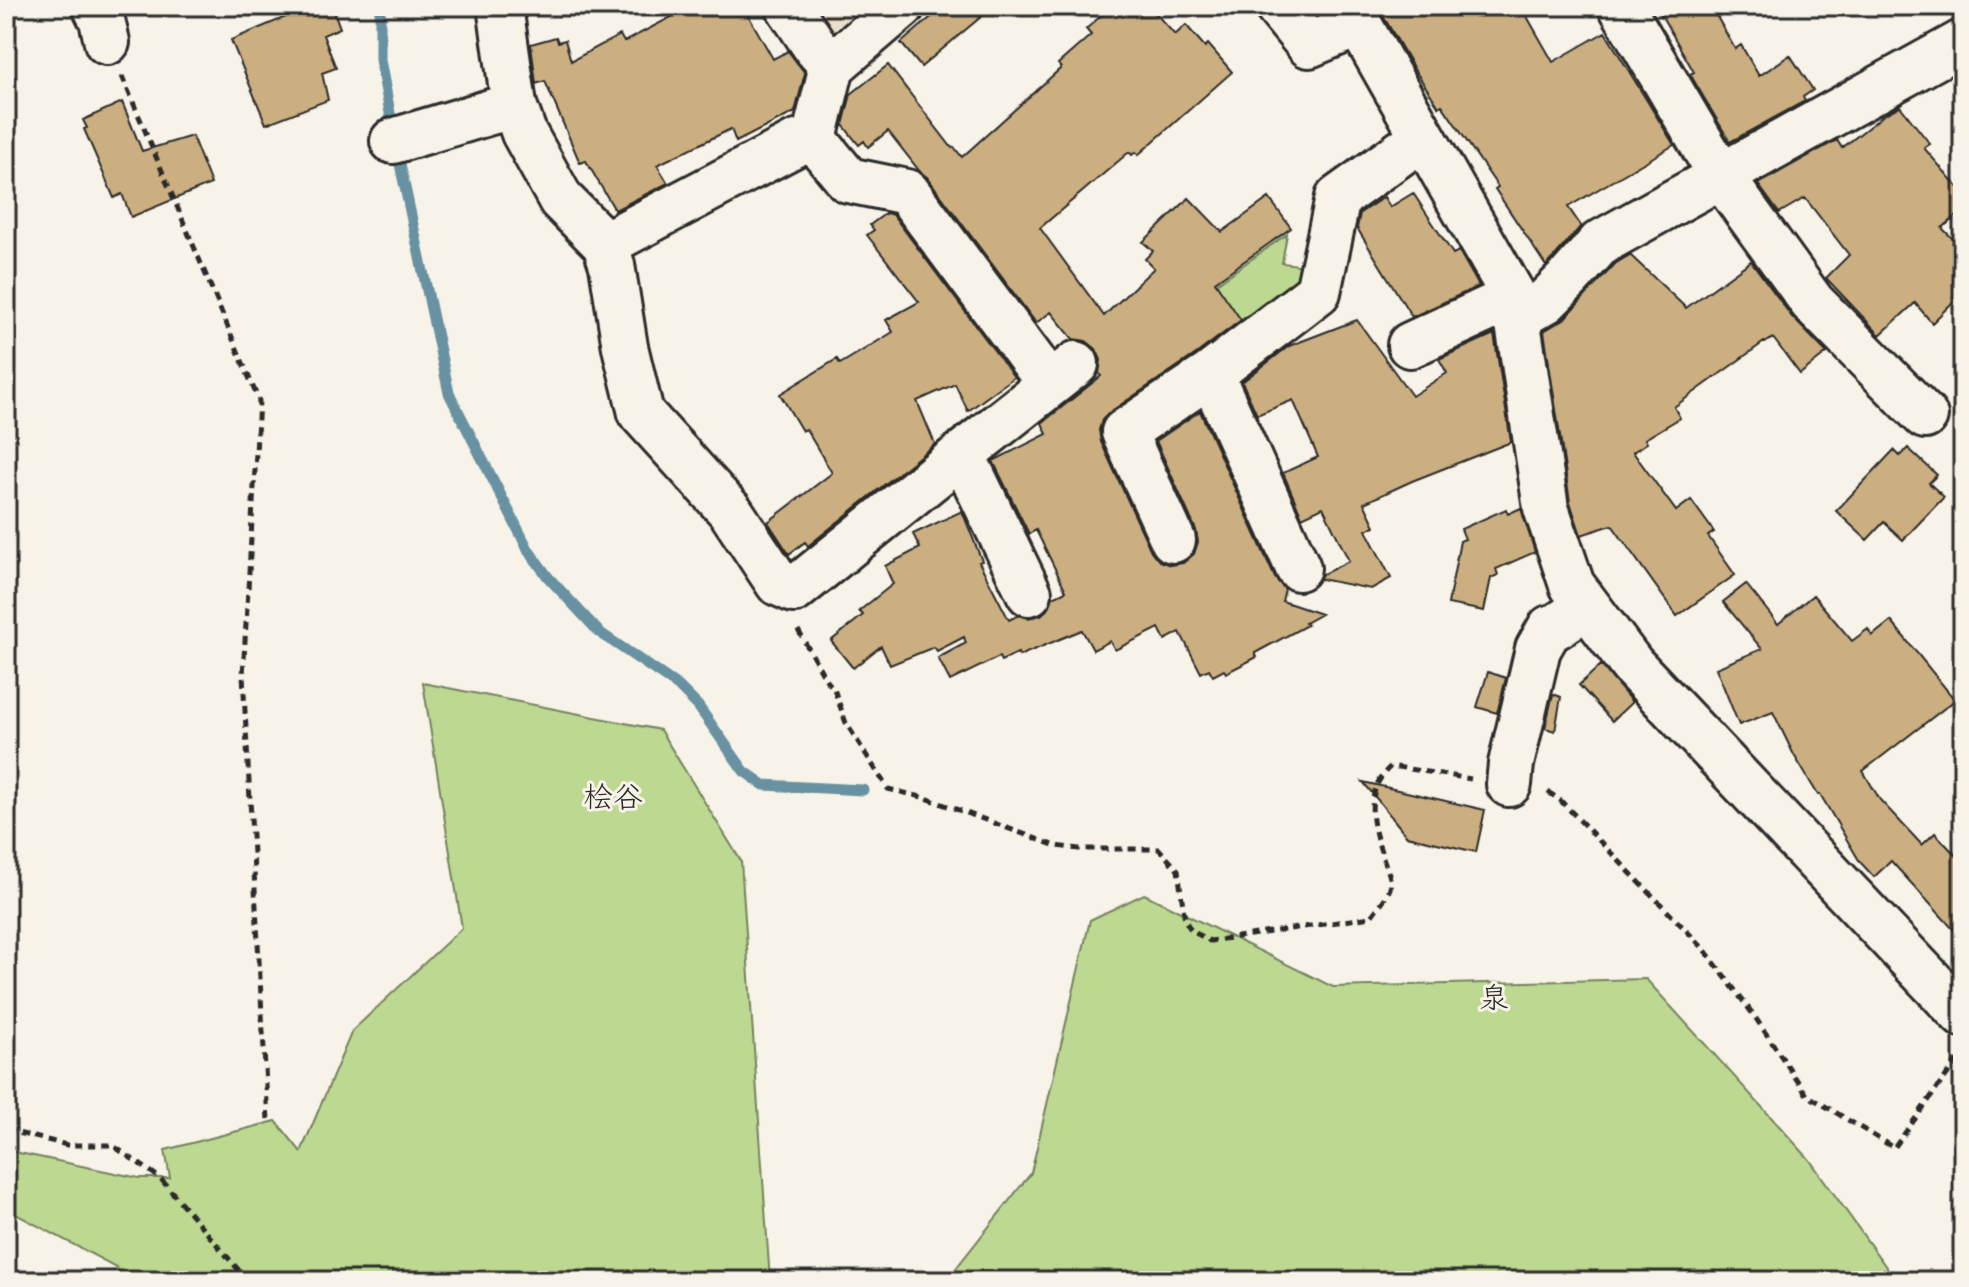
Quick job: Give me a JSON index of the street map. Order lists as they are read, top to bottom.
{
  "districts": ["桧谷", "泉"]
}
